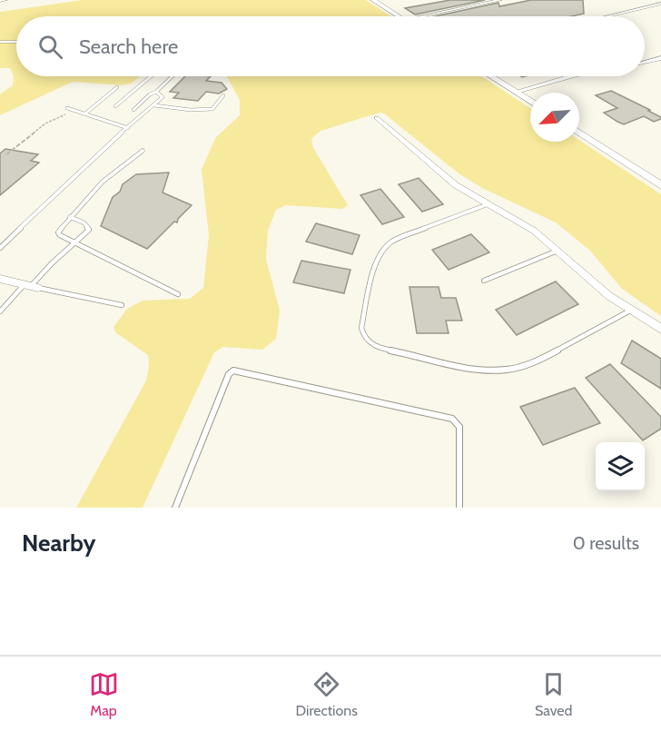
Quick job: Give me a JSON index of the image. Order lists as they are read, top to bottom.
{
  "north": "bottom left",
  "page": {
    "search": "Search here",
    "heading": ["Nearby", "0 results"],
    "nav": ["Map", "Directions", "Saved"]
  }
}
